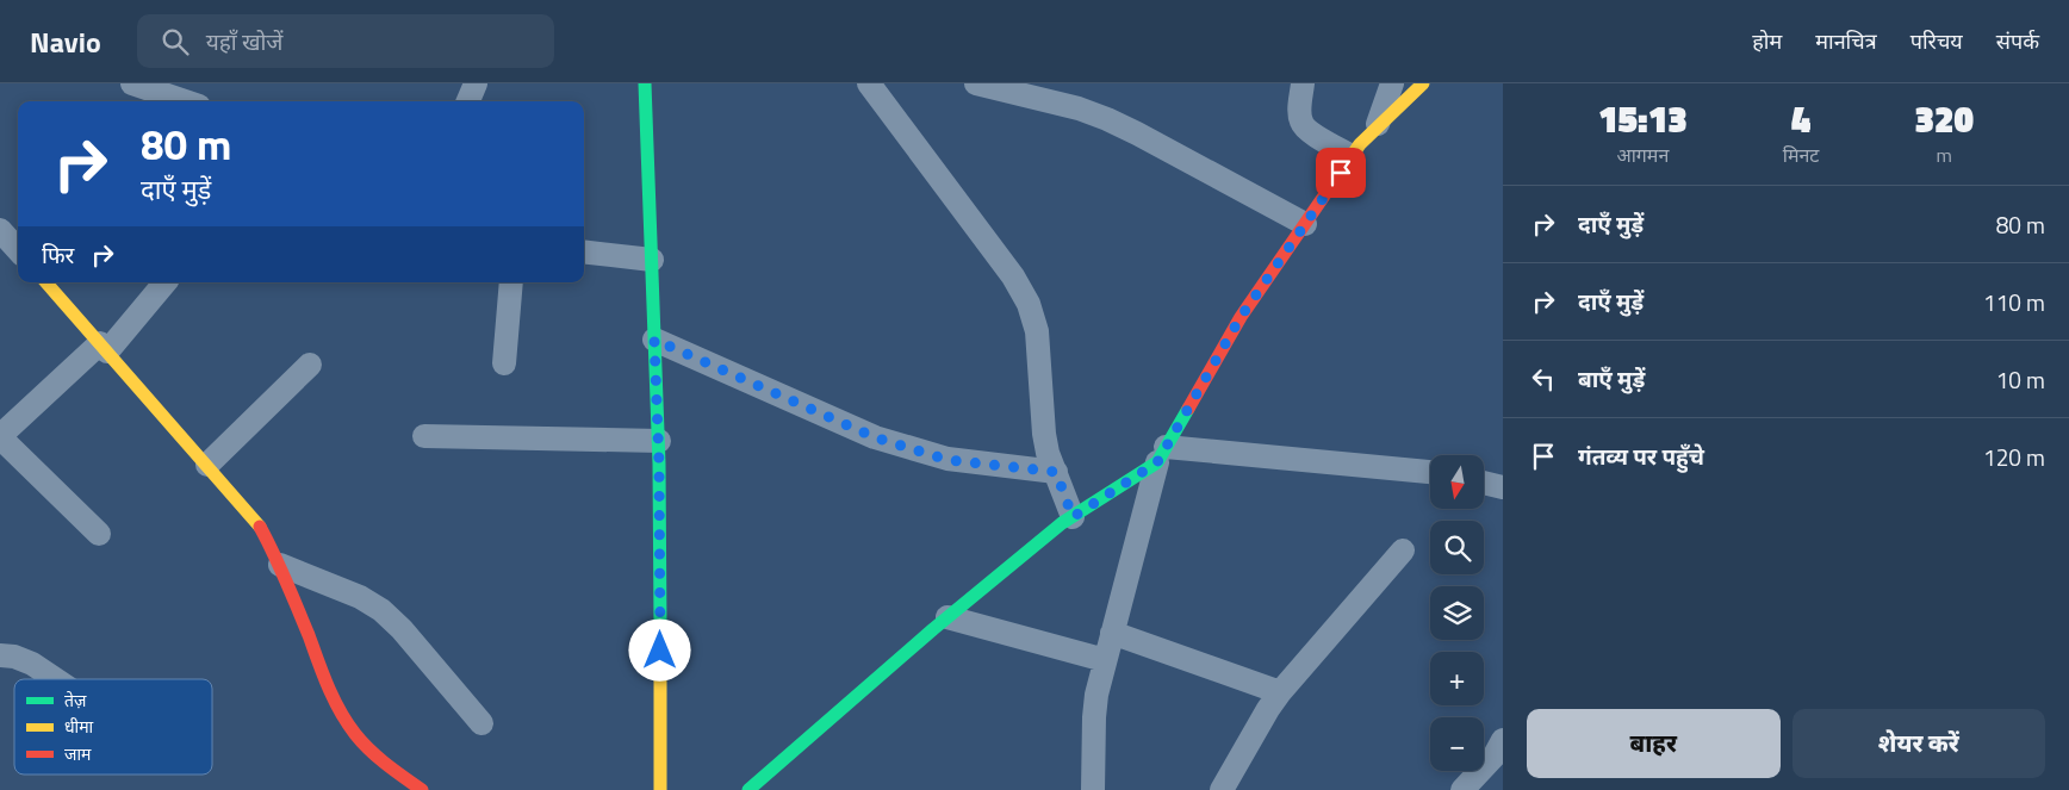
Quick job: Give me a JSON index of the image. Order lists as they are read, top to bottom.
{
  "legend": ["तेज़", "धीमा", "जाम"],
  "north": "bottom",
  "page": {
    "header": "Navio",
    "search": "यहाँ खोजें",
    "nav": [
      "होम",
      "मानचित्र",
      "परिचय",
      "संपर्क"
    ],
    "eta": [
      "15:13",
      "आगमन",
      "4",
      "मिनट",
      "320",
      "m"
    ],
    "turn": ["80 m", "दाएँ मुड़ें"],
    "list": [
      {
        "name": "दाएँ मुड़ें",
        "value": "80 m"
      },
      {
        "name": "दाएँ मुड़ें",
        "value": "110 m"
      },
      {
        "name": "बाएँ मुड़ें",
        "value": "10 m"
      },
      {
        "name": "गंतव्य पर पहुँचे",
        "value": "120 m"
      }
    ],
    "then": "फिर",
    "map_buttons": ["+", "−"],
    "buttons": ["बाहर", "शेयर करें"]
  }
}
